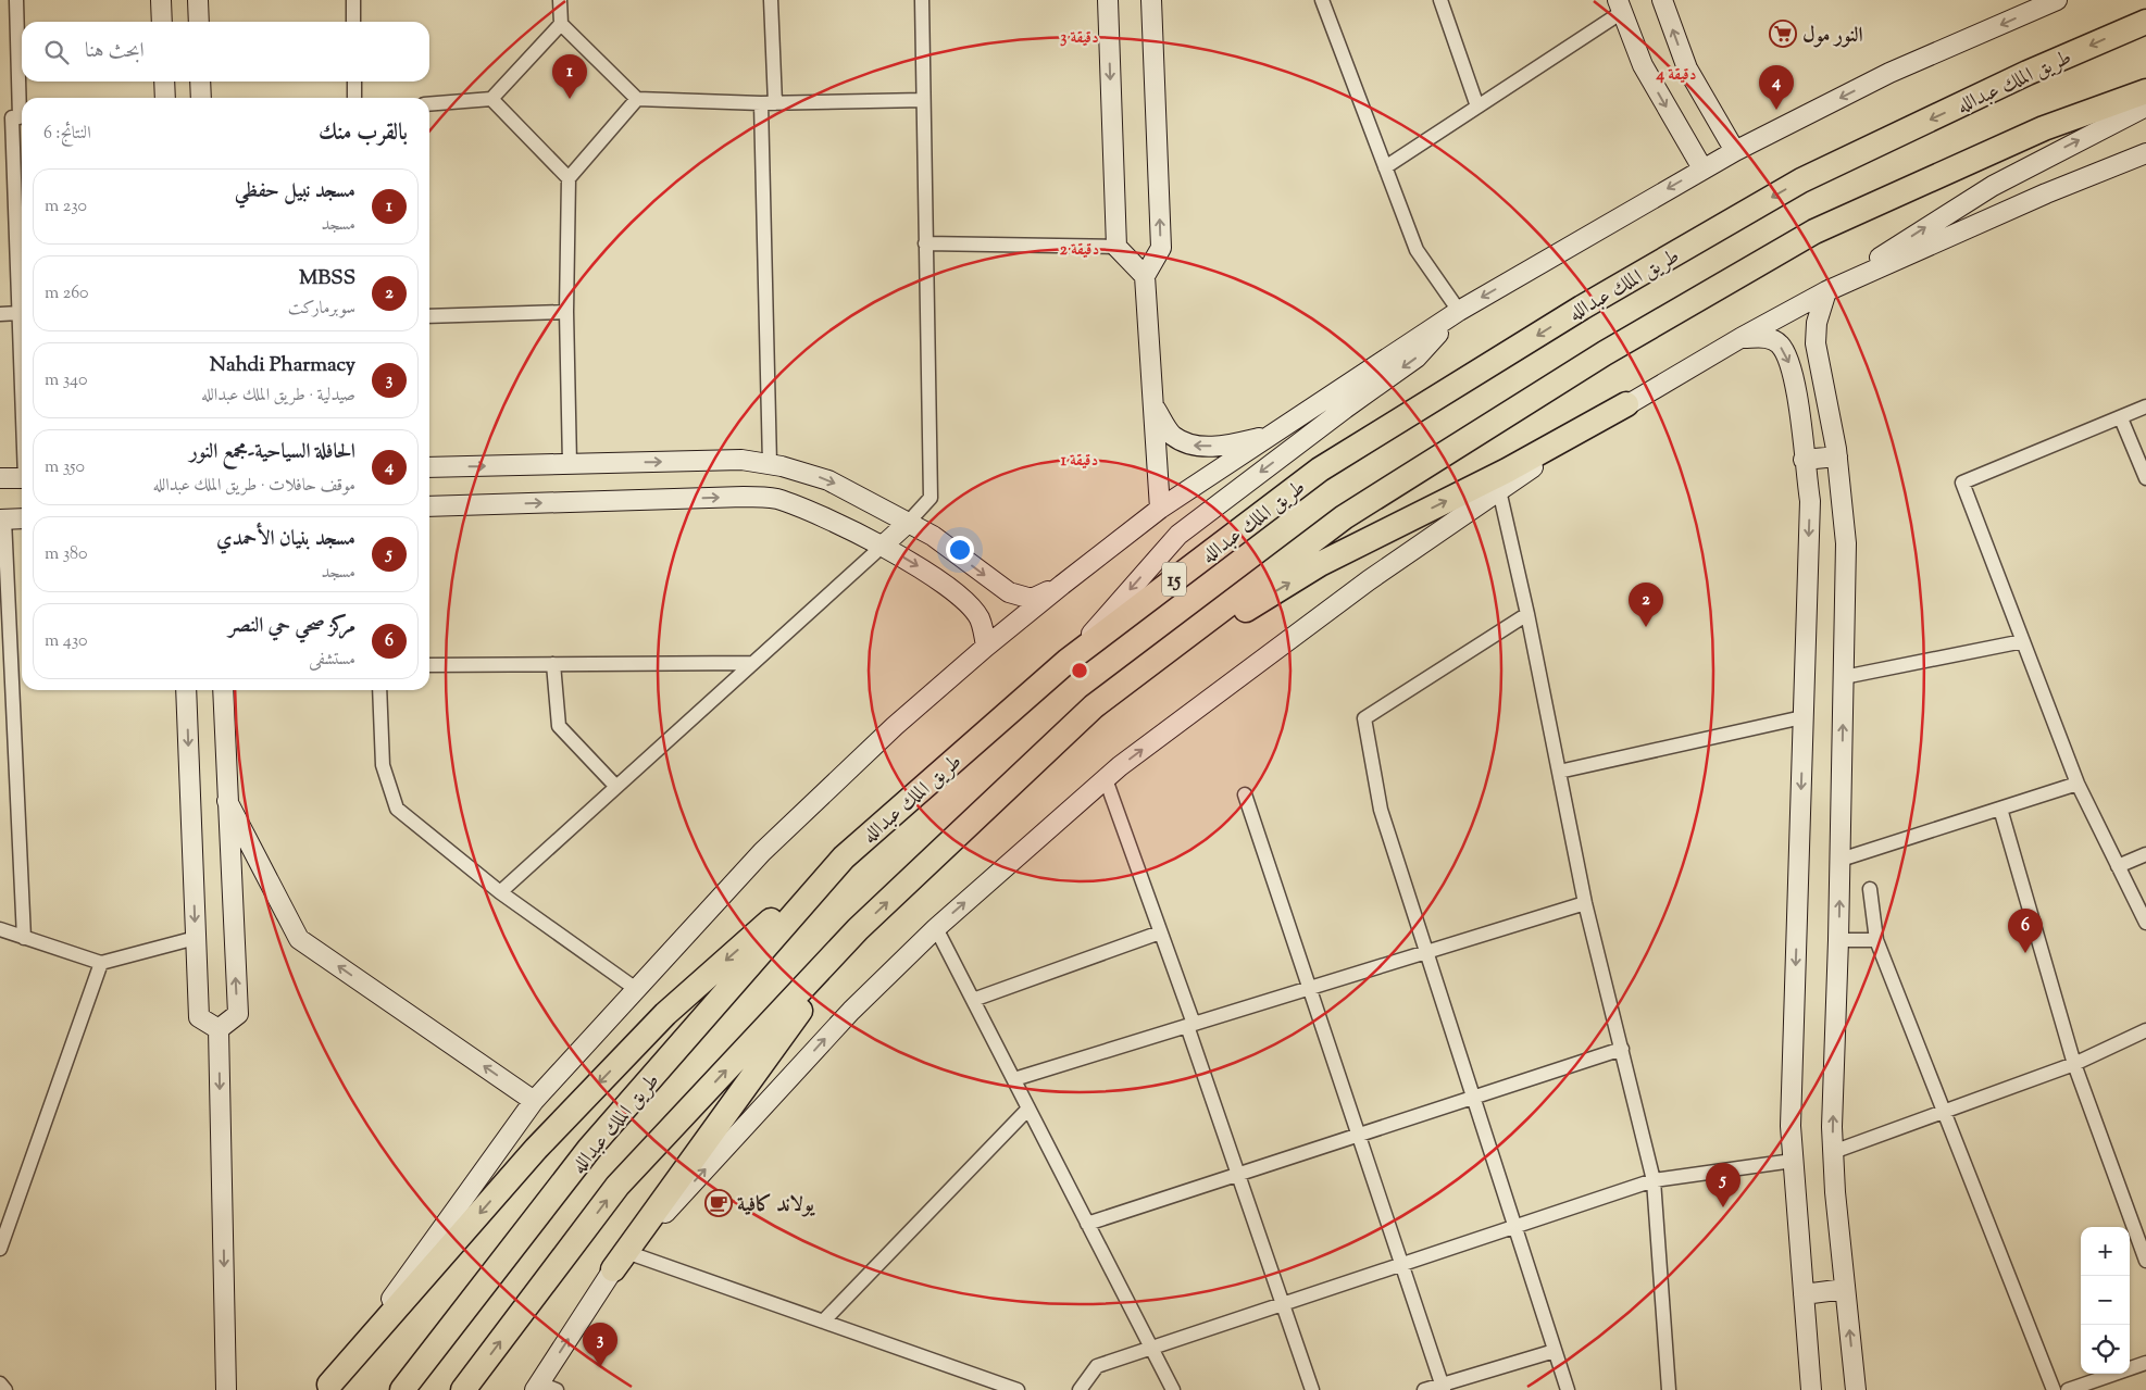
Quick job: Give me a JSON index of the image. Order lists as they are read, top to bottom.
{
  "streets": {
    "highway": ["طريق الملك عبدالله", "15"]
  },
  "places": {
    "supermarket": ["النور مول"],
    "cafe": ["يولاند كافية"]
  },
  "page": {
    "search": "ابحث هنا",
    "pins": [
      "1",
      "4",
      "2",
      "6",
      "5",
      "3"
    ],
    "heading": ["بالقرب منك", "النتائج: 6"],
    "list": [
      {
        "mark": "1",
        "name": "مسجد نبيل حفظي",
        "note": "مسجد",
        "value": "230 m"
      },
      {
        "mark": "2",
        "name": "MBSS",
        "note": "سوبرماركت",
        "value": "260 m"
      },
      {
        "mark": "3",
        "name": "Nahdi Pharmacy",
        "note": "صيدلية · طريق الملك عبدالله",
        "value": "340 m"
      },
      {
        "mark": "4",
        "name": "الحافلة السياحية-مجمع النور",
        "note": "موقف حافلات · طريق الملك عبدالله",
        "value": "350 m"
      },
      {
        "mark": "5",
        "name": "مسجد بنيان الأحمدي",
        "note": "مسجد",
        "value": "380 m"
      },
      {
        "mark": "6",
        "name": "مركز صحي حي النصر",
        "note": "مستشفى",
        "value": "430 m"
      }
    ],
    "map_buttons": ["+", "−"]
  },
  "rings": [
    "3 دقيقة",
    "4 دقيقة",
    "2 دقيقة",
    "1 دقيقة"
  ]
}
